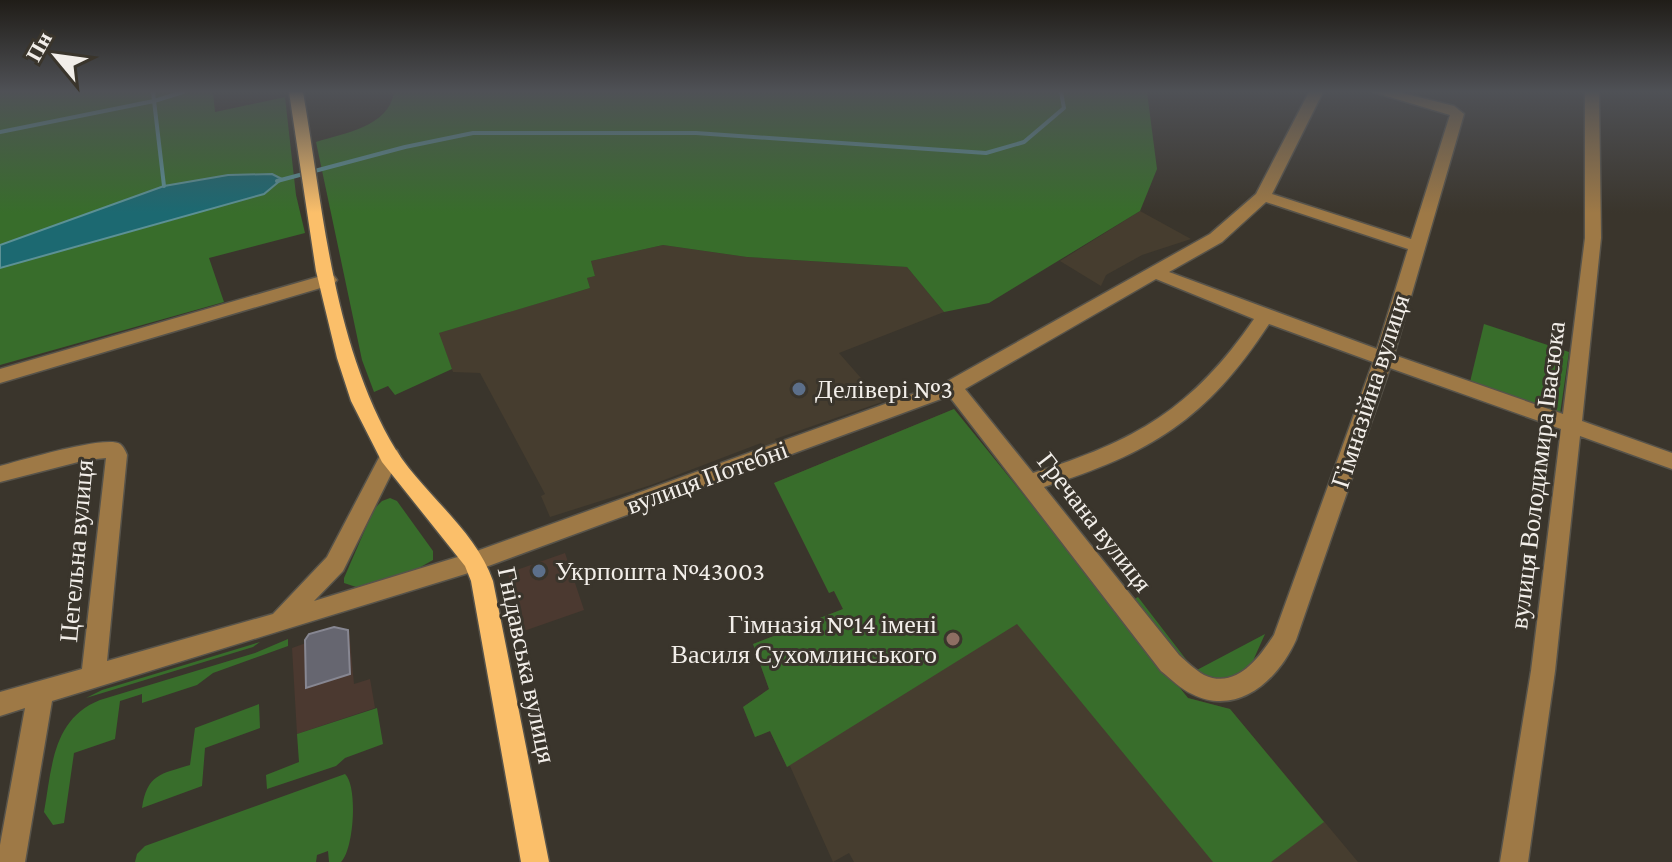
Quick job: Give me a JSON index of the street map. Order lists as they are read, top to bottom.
{
  "streets": {
    "main road": ["Гнідавська вулиця"],
    "street": [
      "Гімназійна вулиця",
      "вулиця Володимира Івасюка",
      "вулиця Потебні",
      "Гречана вулиця",
      "Цегельна вулиця"
    ]
  },
  "crossings": [
    ["Гімназійна вулиця", "Гречана вулиця"],
    ["вулиця Потебні", "Гречана вулиця"],
    ["вулиця Потебні", "Цегельна вулиця"],
    ["вулиця Потебні", "Гнідавська вулиця"]
  ],
  "places": ["Делівері №3", "Укрпошта №43003", "Гімназія №14 імені Василя Сухомлинського"],
  "north": "top left"
}
